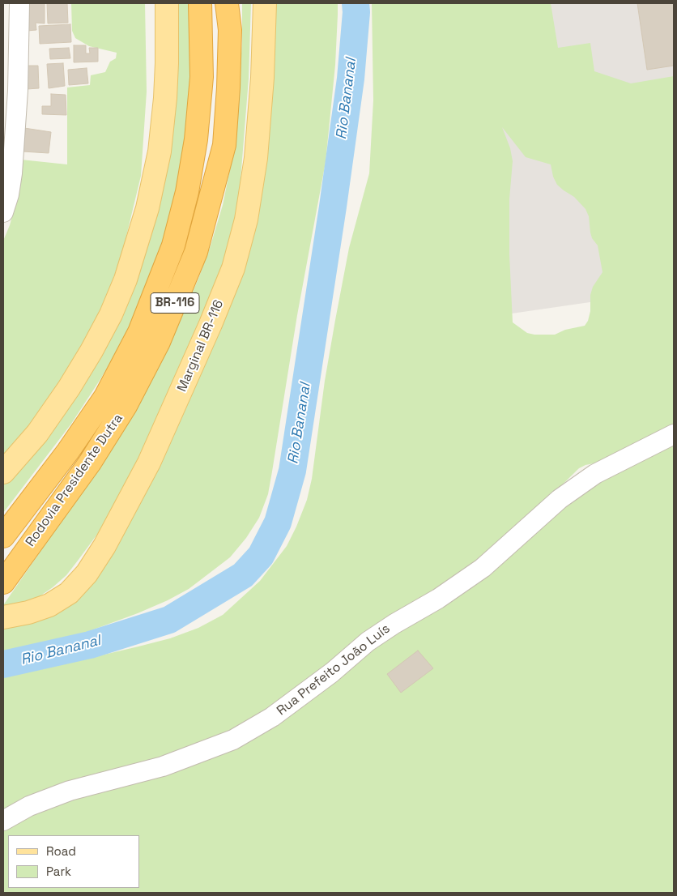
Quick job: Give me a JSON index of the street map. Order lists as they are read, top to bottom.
{
  "streets": {
    "highway": ["BR-116", "Rodovia Presidente Dutra"],
    "main road": ["Marginal BR-116"],
    "street": ["Rua Prefeito João Luís"]
  },
  "water": ["Rio Bananal"],
  "legend": ["Road", "Park"]
}
